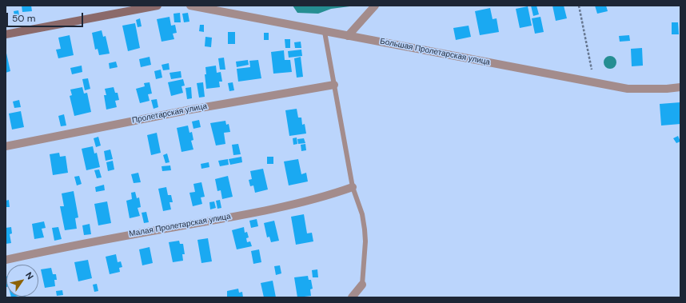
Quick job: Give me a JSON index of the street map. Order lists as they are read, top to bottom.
{
  "streets": {
    "street": ["Большая Пролетарская улица", "Пролетарская улица", "Малая Пролетарская улица"]
  },
  "scale_bar": "50 m",
  "north": "top right"
}
